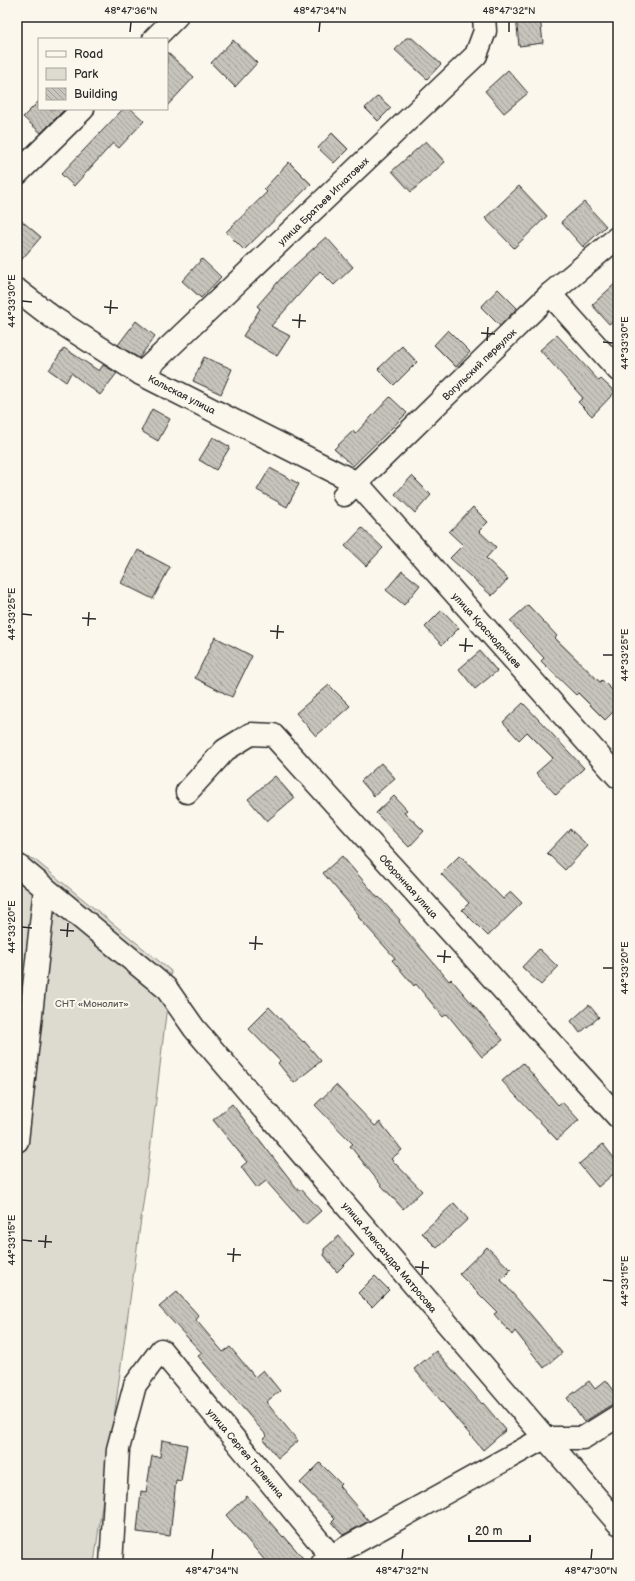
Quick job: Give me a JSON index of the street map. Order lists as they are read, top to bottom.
{
  "streets": {
    "street": [
      "улица Братьев Игнатовых",
      "Вогульский переулок",
      "Кольская улица",
      "улица Краснодонцев",
      "Оборонная улица",
      "улица Александра Матросова",
      "улица Сергея Тюленина"
    ]
  },
  "crossings": [
    ["улица Братьев Игнатовых", "Кольская улица"],
    ["Вогульский переулок", "Кольская улица"],
    ["Вогульский переулок", "улица Краснодонцев"],
    ["Кольская улица", "улица Краснодонцев"]
  ],
  "parks": ["СНТ «Монолит»"],
  "legend": ["Road", "Park", "Building"],
  "scale_bar": "20 m",
  "coordinates": [
    "48°47'36\"N",
    "48°47'34\"N",
    "48°47'32\"N",
    "44°33'30\"E",
    "44°33'25\"E",
    "44°33'20\"E",
    "44°33'15\"E",
    "48°47'30\"N"
  ]
}
